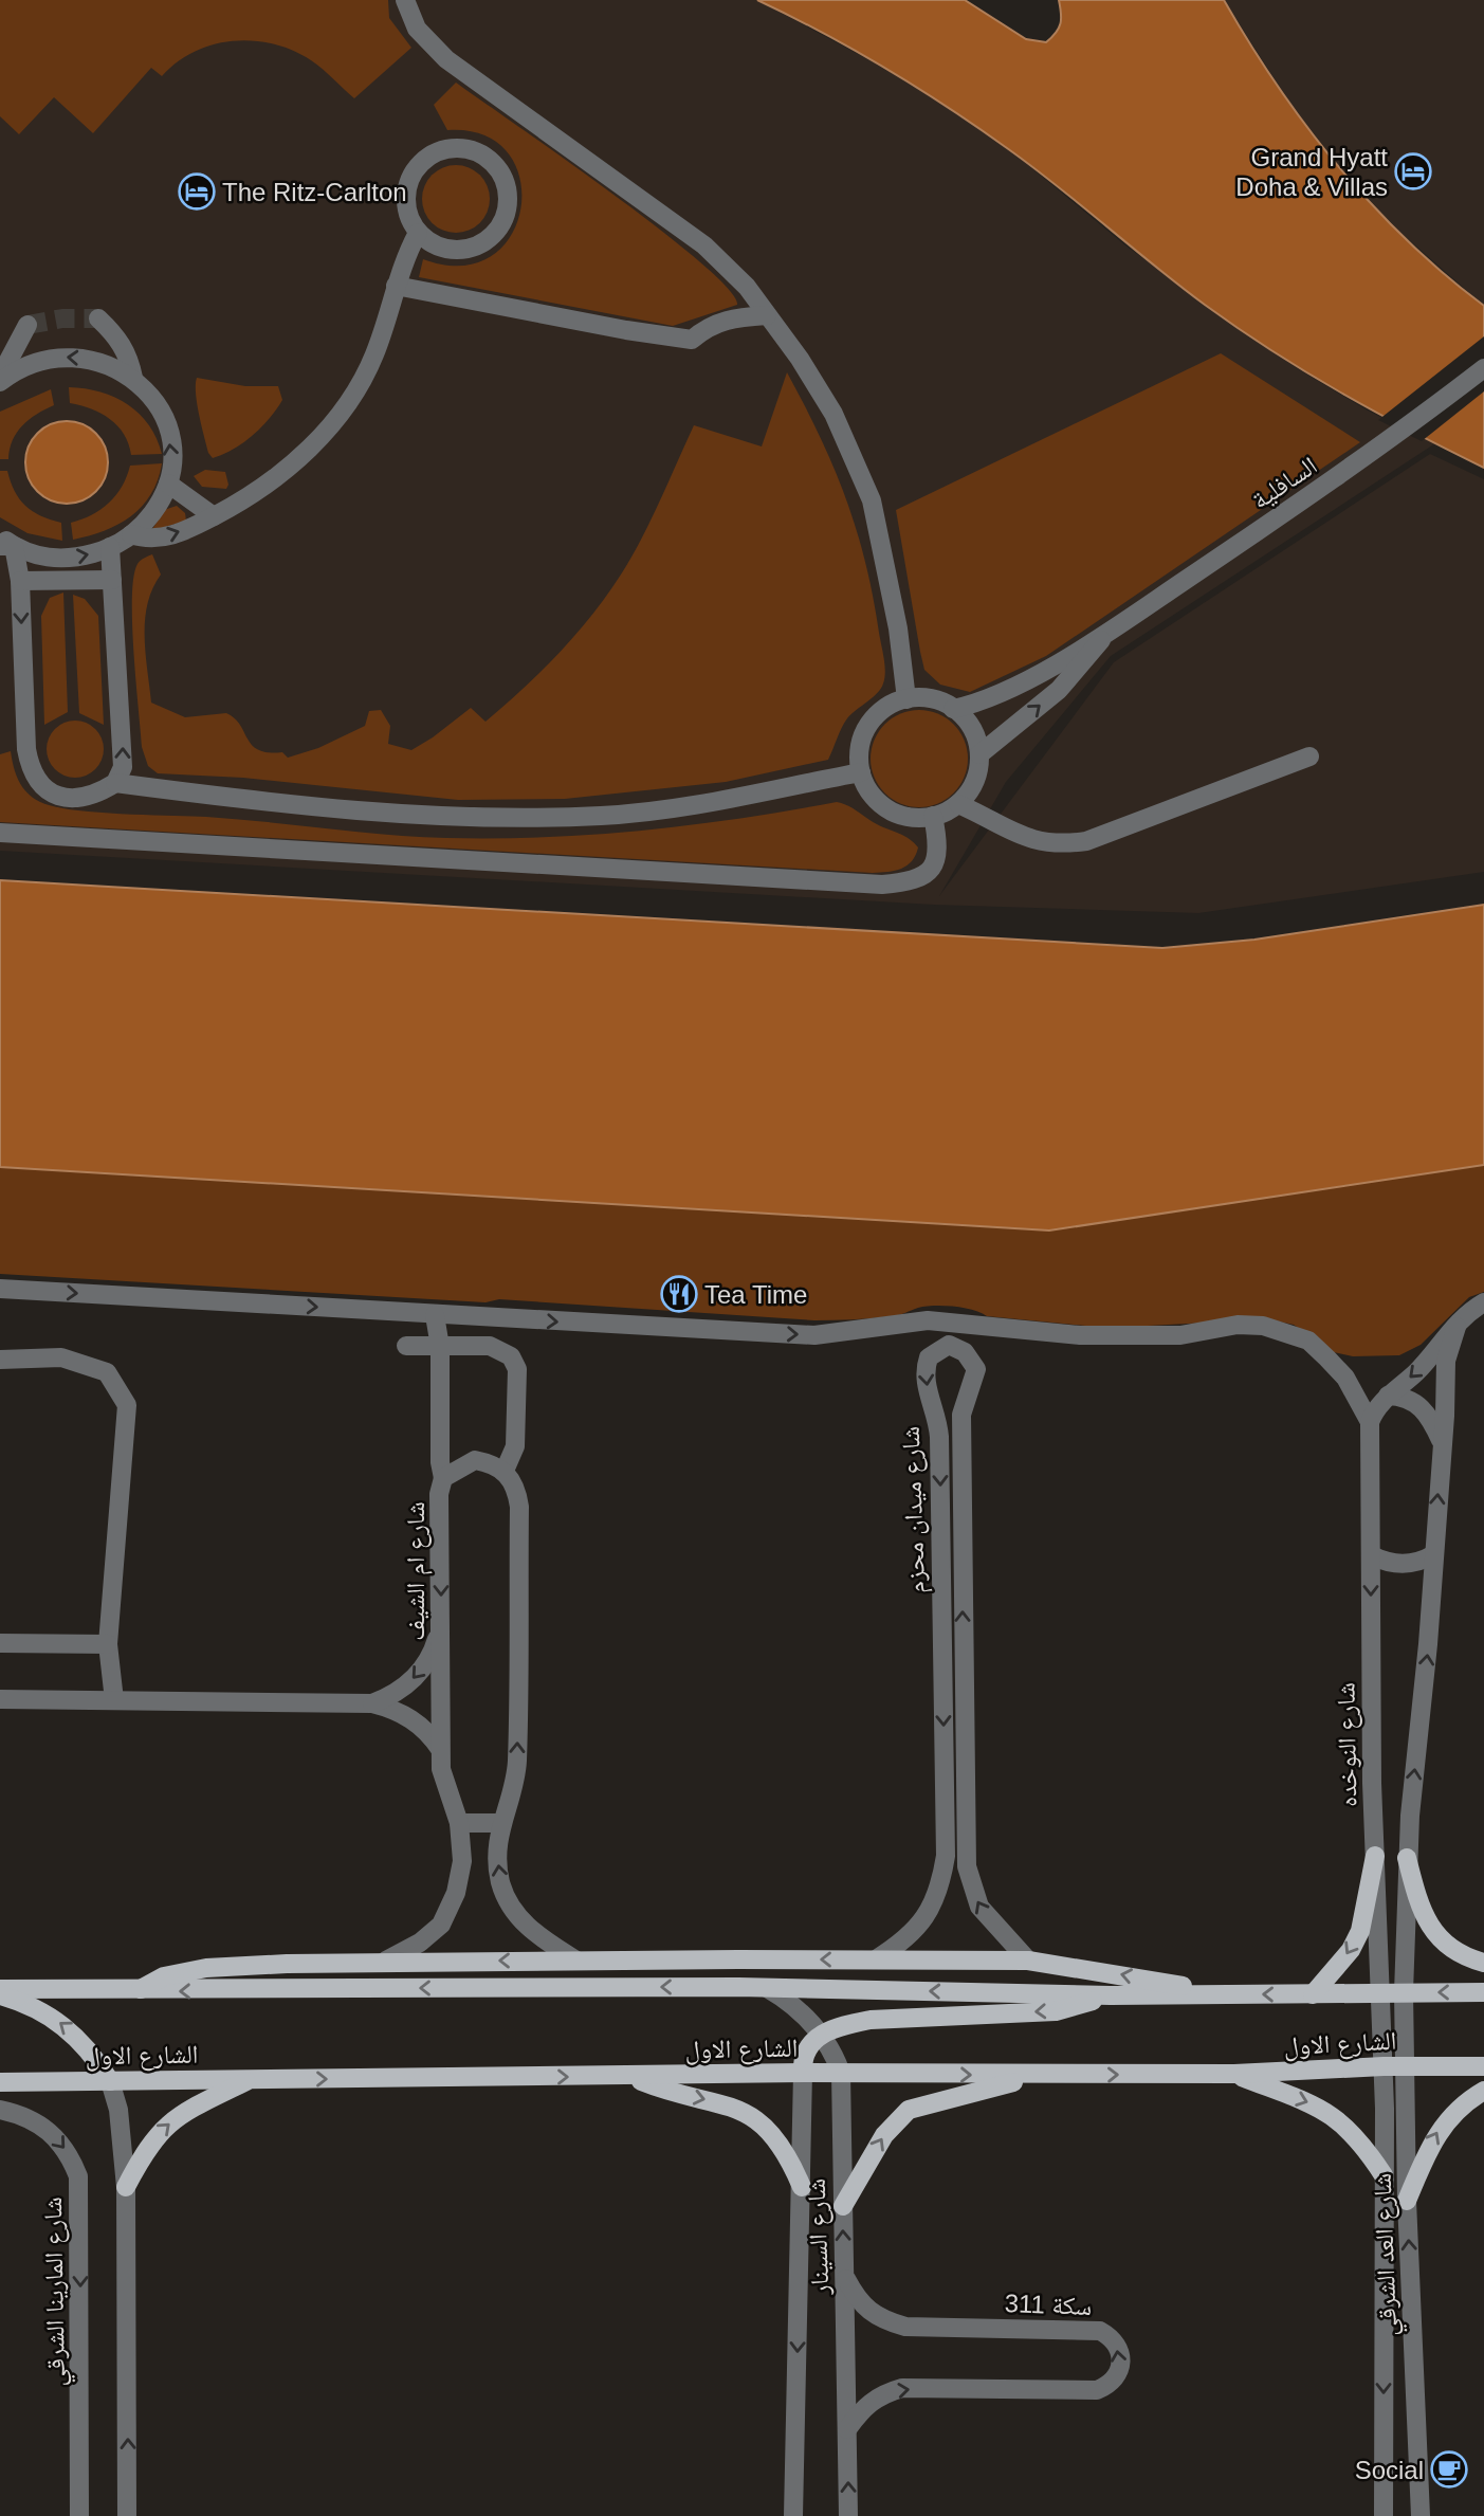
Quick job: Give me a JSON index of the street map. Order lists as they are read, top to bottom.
{
  "streets": {
    "main road": ["الشارع الاول"],
    "street": [
      "السافلية",
      "شارع ميدان محزم",
      "شارع ام الشيف",
      "شارع النوخده",
      "شارع السينار",
      "شارع العد الشرقي",
      "شارع المارينا الشرقي",
      "سكة 311"
    ]
  },
  "crossings": [
    ["شارع النوخده", "الشارع الاول"],
    ["شارع النوخده", "شارع العد الشرقي"],
    ["الشارع الاول", "شارع السينار"],
    ["الشارع الاول", "شارع العد الشرقي"],
    ["شارع السينار", "سكة 311"]
  ],
  "places": {
    "hotel": ["Grand Hyatt Doha & Villas", "The Ritz-Carlton"],
    "restaurant": ["Tea Time"],
    "cafe": ["Social"]
  }
}
